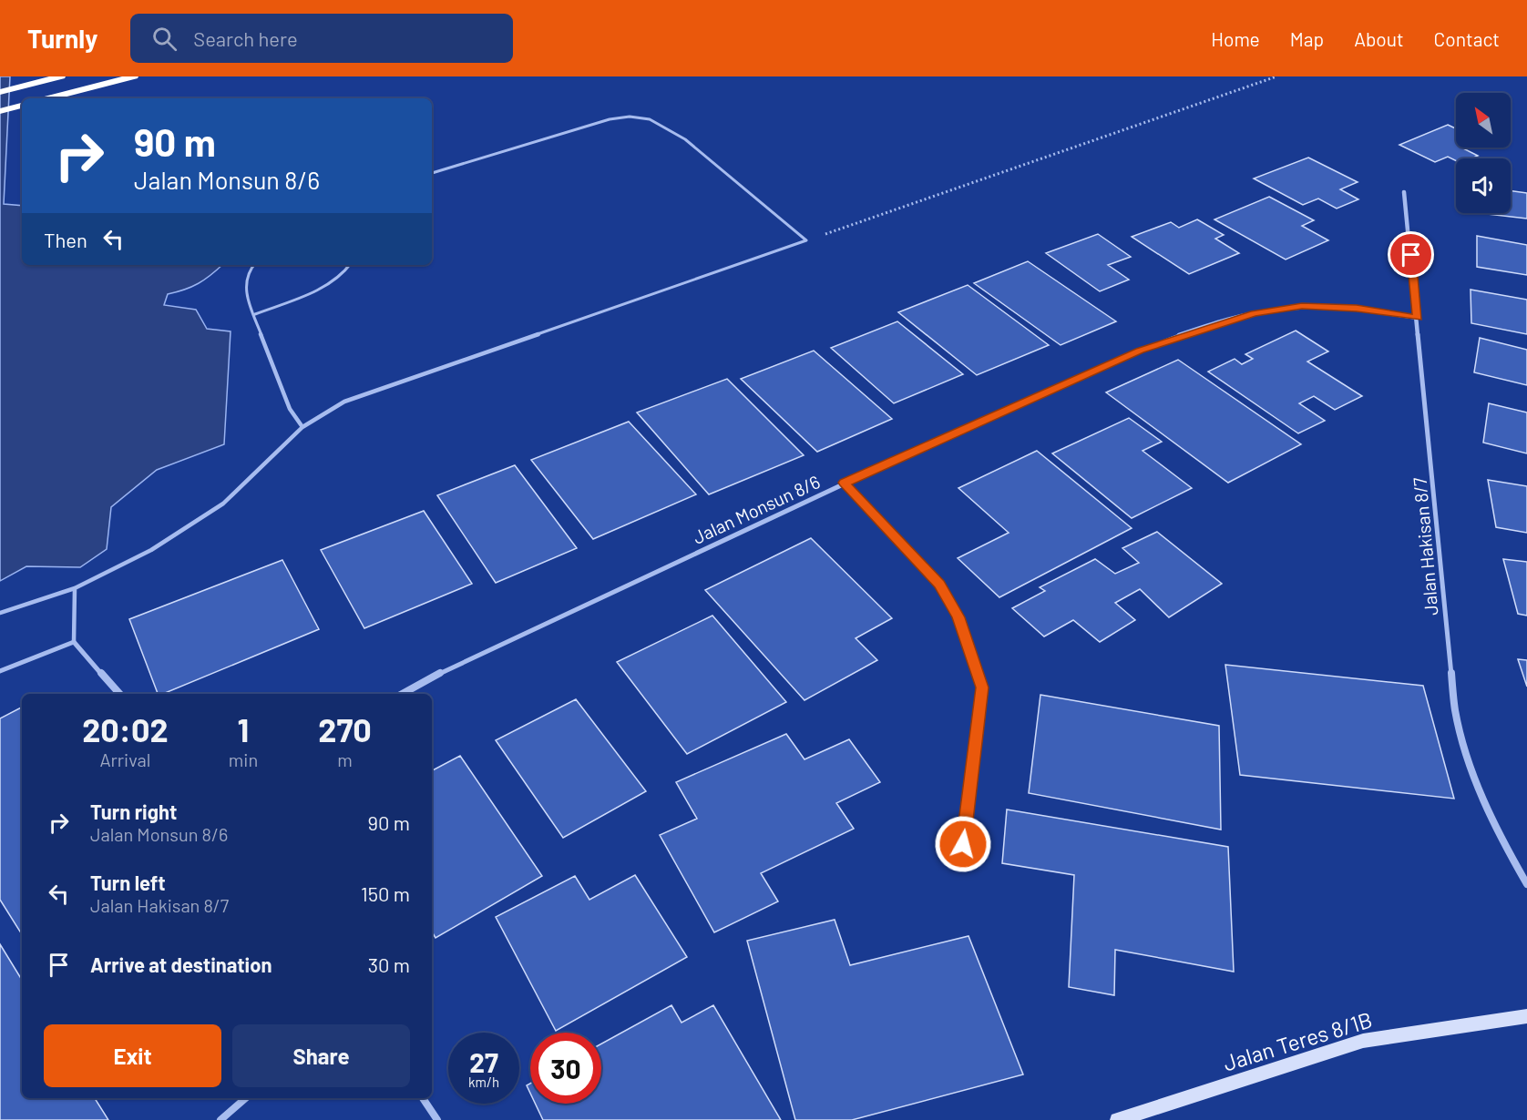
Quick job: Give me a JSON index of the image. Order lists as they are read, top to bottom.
{
  "streets": {
    "street": ["Jalan Monsun 8/6", "Jalan Hakisan 8/7", "Jalan Teres 8/1B"]
  },
  "crossings": [
    ["Jalan Monsun 8/6", "Jalan Hakisan 8/7"]
  ],
  "north": "top left",
  "page": {
    "header": "Turnly",
    "search": "Search here",
    "nav": [
      "Home",
      "Map",
      "About",
      "Contact"
    ],
    "turn": ["90 m", "Jalan Monsun 8/6"],
    "then": "Then",
    "eta": [
      "20:02",
      "Arrival",
      "1",
      "min",
      "270",
      "m"
    ],
    "list": [
      {
        "name": "Turn right",
        "note": "Jalan Monsun 8/6",
        "value": "90 m"
      },
      {
        "name": "Turn left",
        "note": "Jalan Hakisan 8/7",
        "value": "150 m"
      },
      {
        "name": "Arrive at destination",
        "value": "30 m"
      }
    ],
    "buttons": ["Exit", "Share"],
    "speed": "27 km/h",
    "limit": "30"
  }
}
